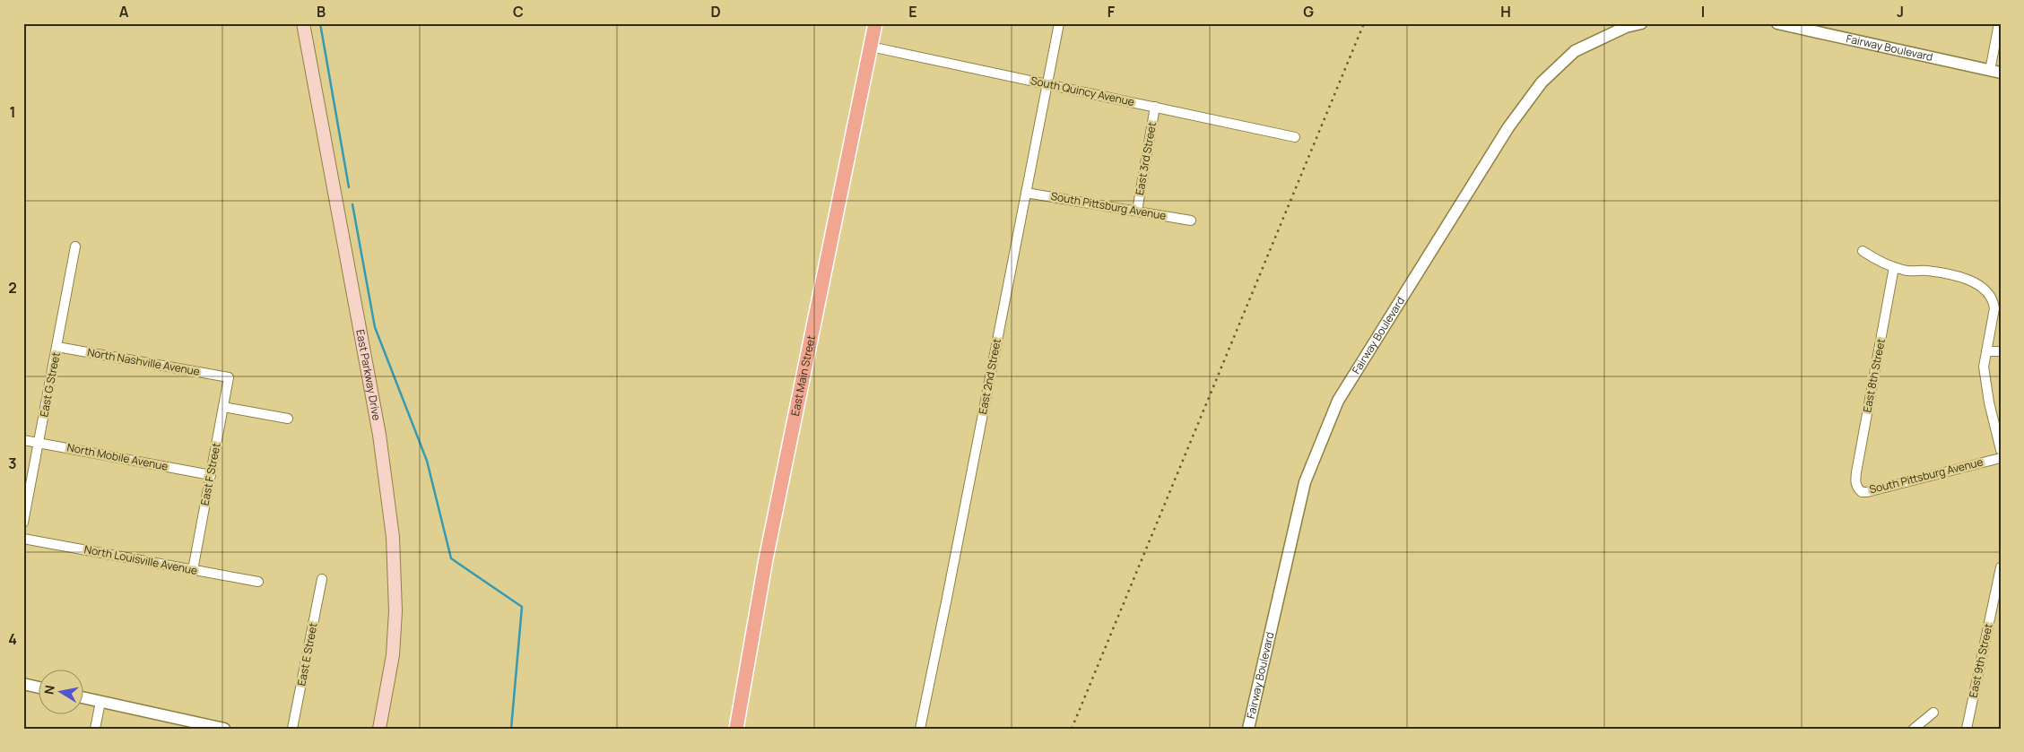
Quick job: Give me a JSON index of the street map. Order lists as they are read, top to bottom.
{
  "streets": {
    "main road": ["East Parkway Drive", "East Main Street"],
    "street": [
      "Fairway Boulevard",
      "South Quincy Avenue",
      "East 3rd Street",
      "South Pittsburg Avenue",
      "North Nashville Avenue",
      "East 8th Street",
      "East 2nd Street",
      "East G Street",
      "North Mobile Avenue",
      "East F Street",
      "North Louisville Avenue",
      "East E Street",
      "East 9th Street"
    ]
  },
  "crossings": [
    ["South Quincy Avenue", "East 3rd Street"],
    ["South Quincy Avenue", "East Main Street"],
    ["South Quincy Avenue", "East 2nd Street"],
    ["East 3rd Street", "South Pittsburg Avenue"],
    ["South Pittsburg Avenue", "East 8th Street"],
    ["South Pittsburg Avenue", "East 2nd Street"],
    ["North Nashville Avenue", "East G Street"],
    ["North Nashville Avenue", "East F Street"],
    ["East G Street", "North Mobile Avenue"],
    ["North Mobile Avenue", "East F Street"],
    ["East F Street", "North Louisville Avenue"]
  ],
  "north": "left",
  "grid": {
    "columns": [
      "A",
      "B",
      "C",
      "D",
      "E",
      "F",
      "G",
      "H",
      "I",
      "J"
    ],
    "rows": [
      "1",
      "2",
      "3",
      "4"
    ]
  }
}
